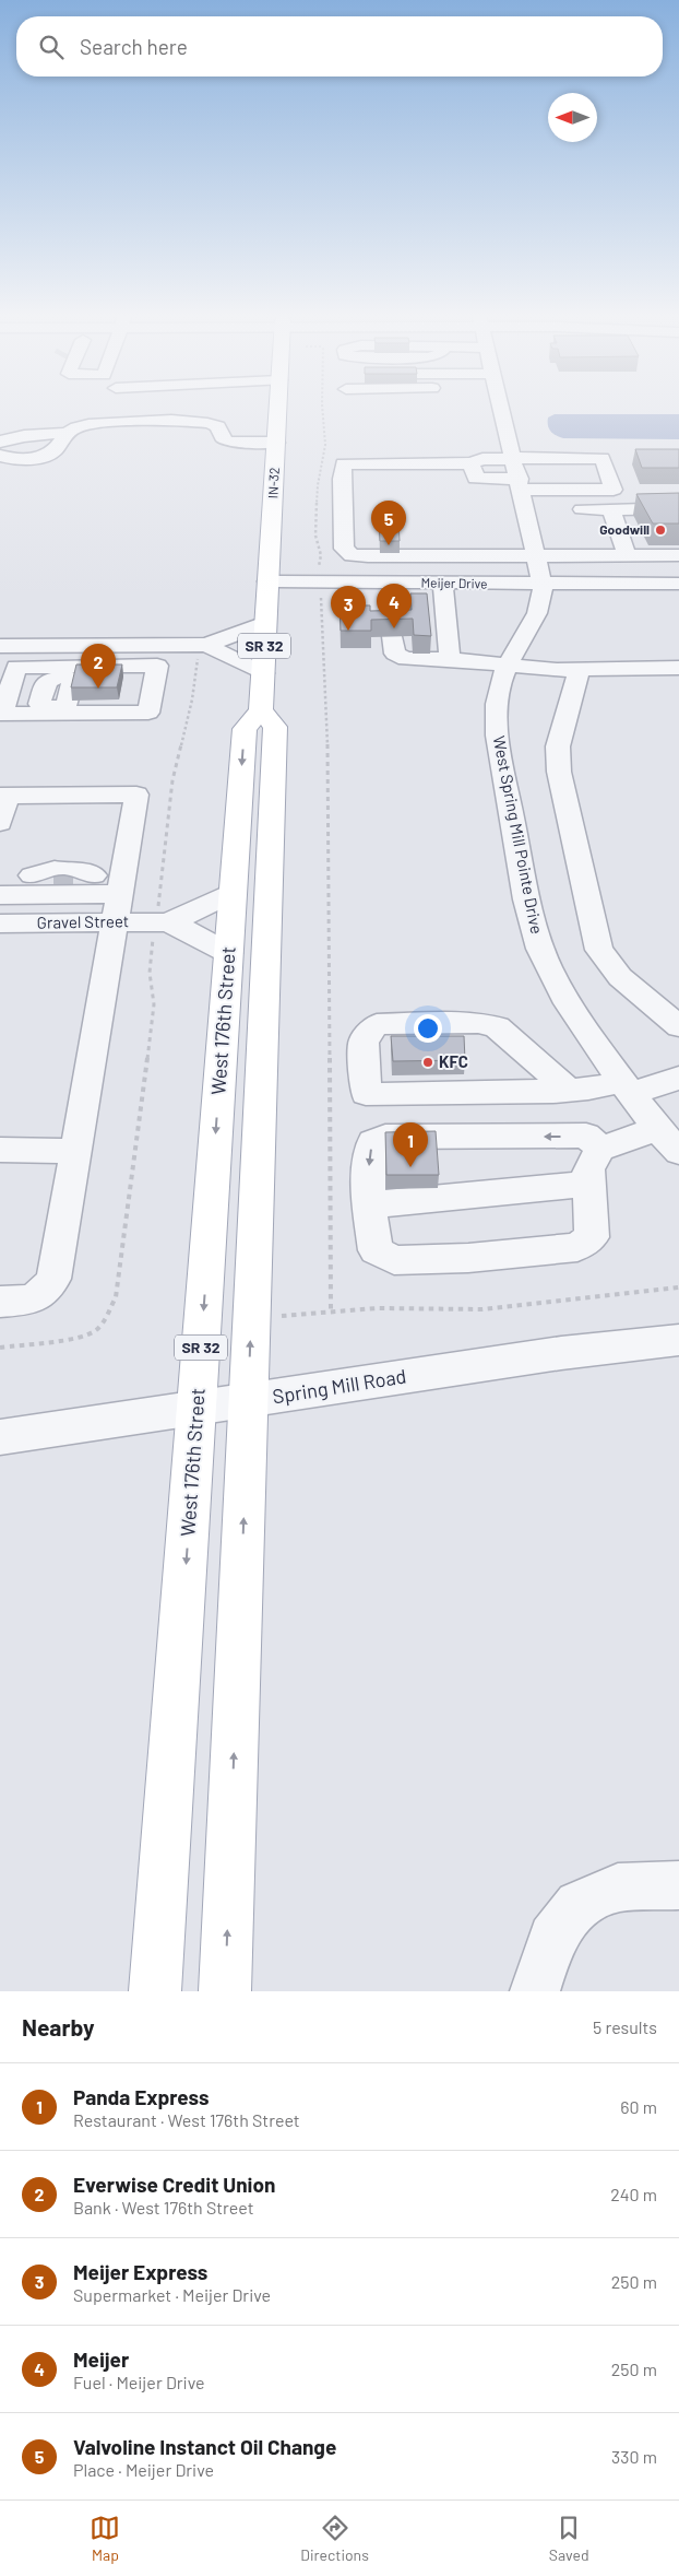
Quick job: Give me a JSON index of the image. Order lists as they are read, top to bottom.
{
  "streets": {
    "main road": ["IN-32", "SR 32", "West 176th Street"],
    "street": [
      "Meijer Drive",
      "West Spring Mill Pointe Drive",
      "Gravel Street",
      "Spring Mill Road"
    ]
  },
  "crossings": [
    ["IN-32", "Meijer Drive"],
    ["IN-32", "SR 32"],
    ["Meijer Drive", "SR 32"],
    ["Meijer Drive", "West Spring Mill Pointe Drive"],
    ["SR 32", "West 176th Street"],
    ["SR 32", "Spring Mill Road"],
    ["Gravel Street", "West 176th Street"],
    ["West 176th Street", "Spring Mill Road"]
  ],
  "places": ["Goodwill", "KFC"],
  "north": "left",
  "page": {
    "search": "Search here",
    "pins": [
      "5",
      "4",
      "3",
      "2",
      "1"
    ],
    "heading": ["Nearby", "5 results"],
    "list": [
      {
        "mark": "1",
        "name": "Panda Express",
        "note": "Restaurant · West 176th Street",
        "value": "60 m"
      },
      {
        "mark": "2",
        "name": "Everwise Credit Union",
        "note": "Bank · West 176th Street",
        "value": "240 m"
      },
      {
        "mark": "3",
        "name": "Meijer Express",
        "note": "Supermarket · Meijer Drive",
        "value": "250 m"
      },
      {
        "mark": "4",
        "name": "Meijer",
        "note": "Fuel · Meijer Drive",
        "value": "250 m"
      },
      {
        "mark": "5",
        "name": "Valvoline Instanct Oil Change",
        "note": "Place · Meijer Drive",
        "value": "330 m"
      }
    ],
    "nav": ["Map", "Directions", "Saved"]
  }
}
